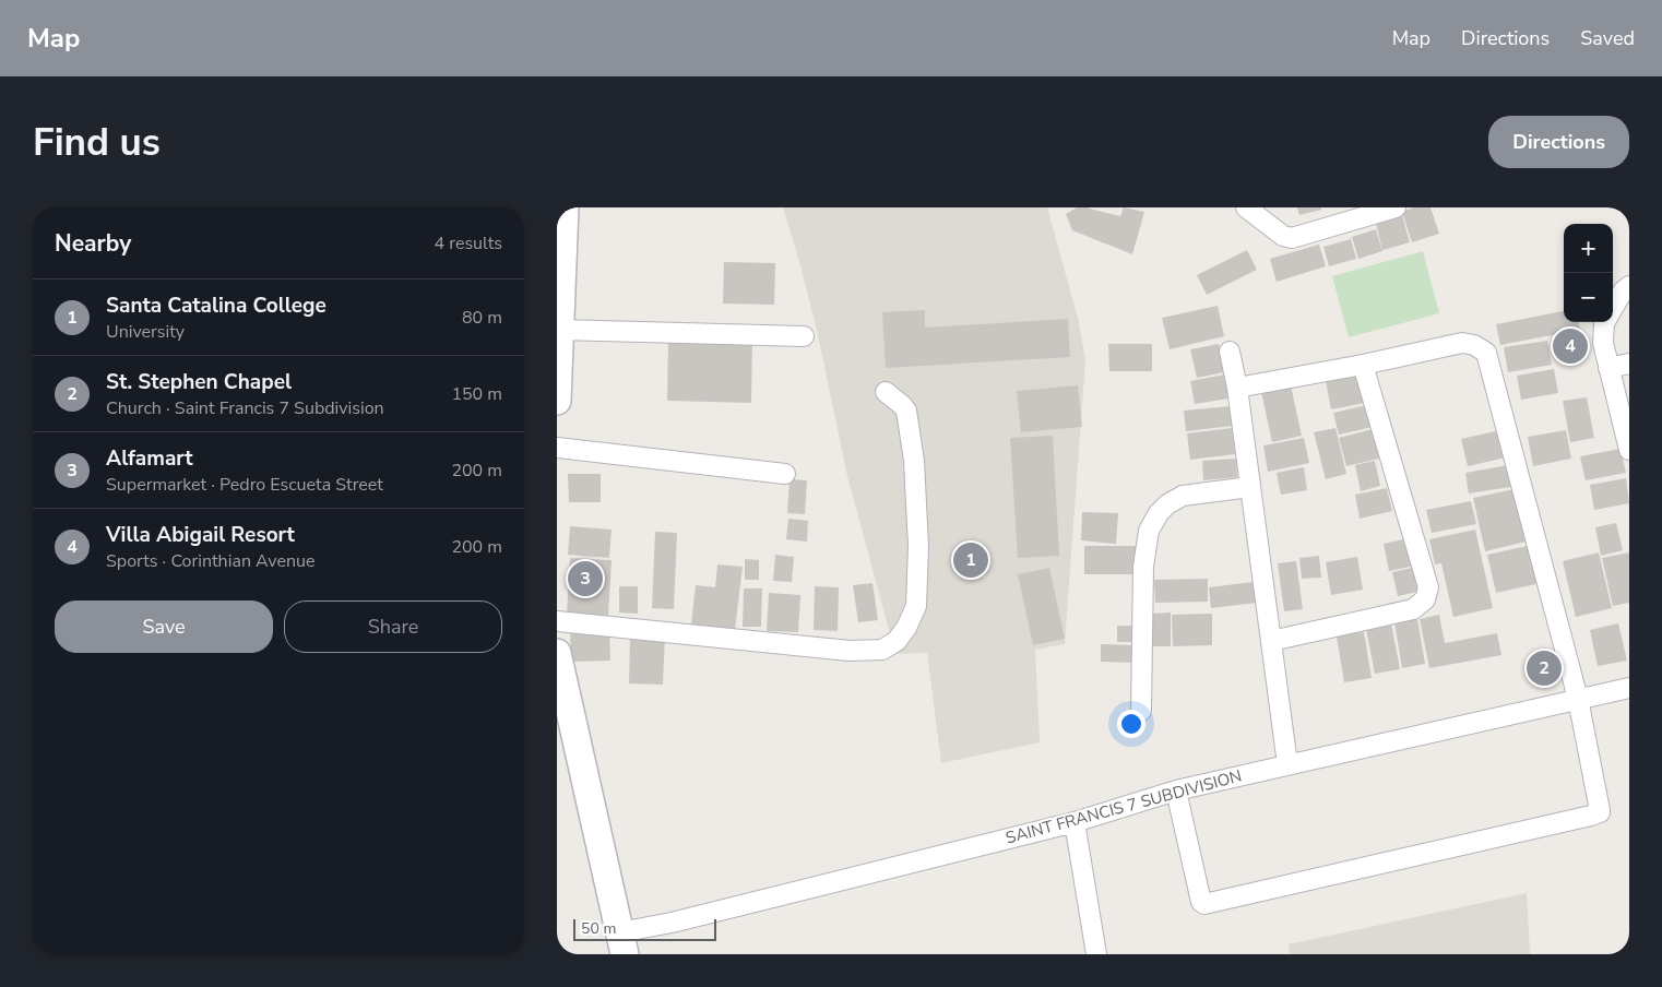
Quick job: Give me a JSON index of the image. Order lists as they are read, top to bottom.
{
  "streets": {
    "street": ["SAINT FRANCIS 7 SUBDIVISION"]
  },
  "scale_bar": "50 m",
  "page": {
    "header": "Map",
    "nav": ["Map", "Directions", "Saved"],
    "buttons": [
      "Directions",
      ["Save", "Share"]
    ],
    "title": "Find us",
    "heading": ["Nearby", "4 results"],
    "map_buttons": ["+", "−"],
    "list": [
      {
        "mark": "1",
        "name": "Santa Catalina College",
        "note": "University",
        "value": "80 m"
      },
      {
        "mark": "2",
        "name": "St. Stephen Chapel",
        "note": "Church · Saint Francis 7 Subdivision",
        "value": "150 m"
      },
      {
        "mark": "3",
        "name": "Alfamart",
        "note": "Supermarket · Pedro Escueta Street",
        "value": "200 m"
      },
      {
        "mark": "4",
        "name": "Villa Abigail Resort",
        "note": "Sports · Corinthian Avenue",
        "value": "200 m"
      }
    ],
    "pins": [
      "4",
      "1",
      "3",
      "2"
    ],
    "scale": "50 m"
  }
}
